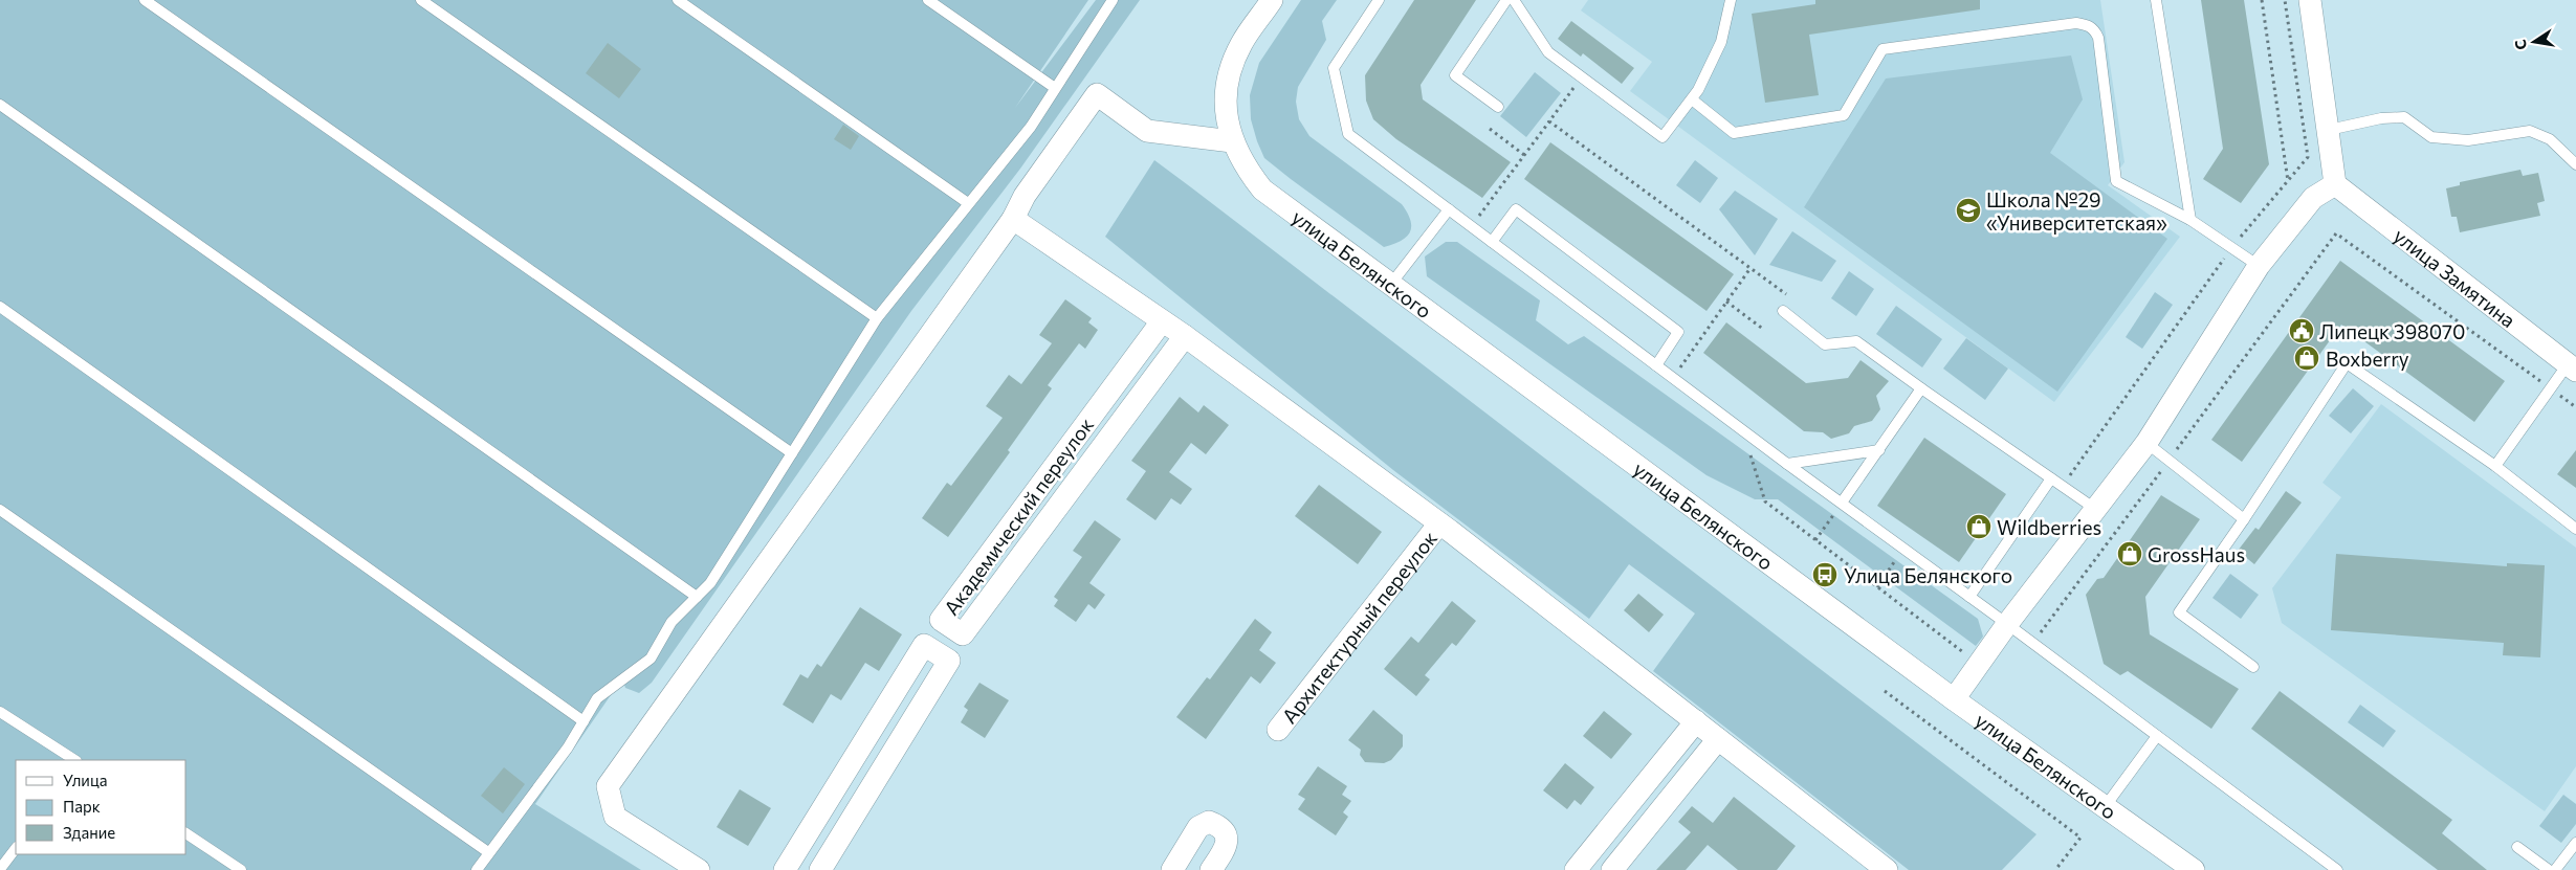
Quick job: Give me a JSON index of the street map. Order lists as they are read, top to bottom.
{
  "streets": {
    "street": [
      "улица Белянского",
      "улица Замятина",
      "Академический переулок",
      "Архитектурный переулок"
    ]
  },
  "places": {
    "school or university": ["Школа №29 «Университетская»"],
    "public building": ["Липецк 398070"],
    "shop": ["Boxberry", "Wildberries", "GrossHaus"],
    "bus stop": ["Улица Белянского"]
  },
  "legend": ["Улица", "Парк", "Здание"],
  "north": "left"
}
